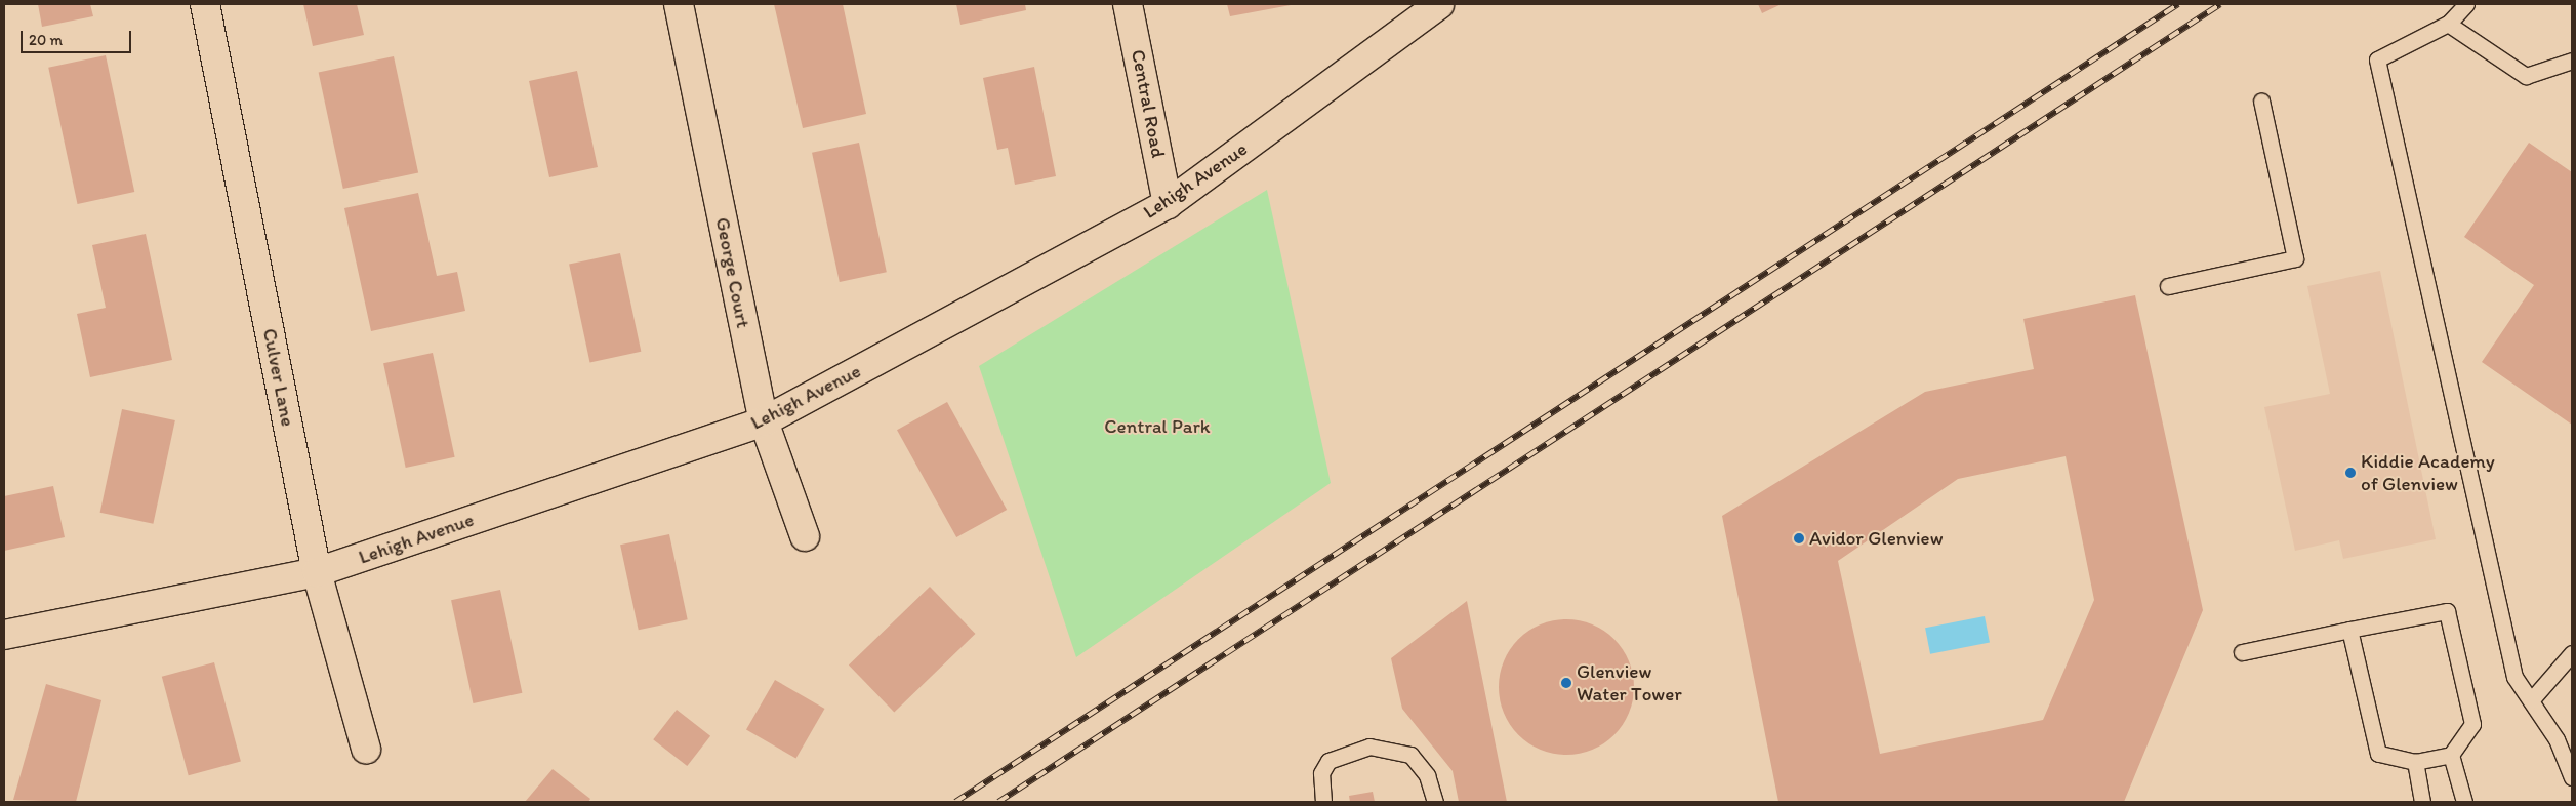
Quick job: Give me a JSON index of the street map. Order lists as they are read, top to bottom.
{
  "streets": {
    "street": [
      "Central Road",
      "Lehigh Avenue",
      "George Court",
      "Culver Lane"
    ]
  },
  "crossings": [
    ["Central Road", "Lehigh Avenue"],
    ["Lehigh Avenue", "George Court"],
    ["Lehigh Avenue", "Culver Lane"]
  ],
  "parks": ["Central Park"],
  "places": ["Kiddie Academy of Glenview", "Avidor Glenview", "Glenview Water Tower"],
  "scale_bar": "20 m"
}
